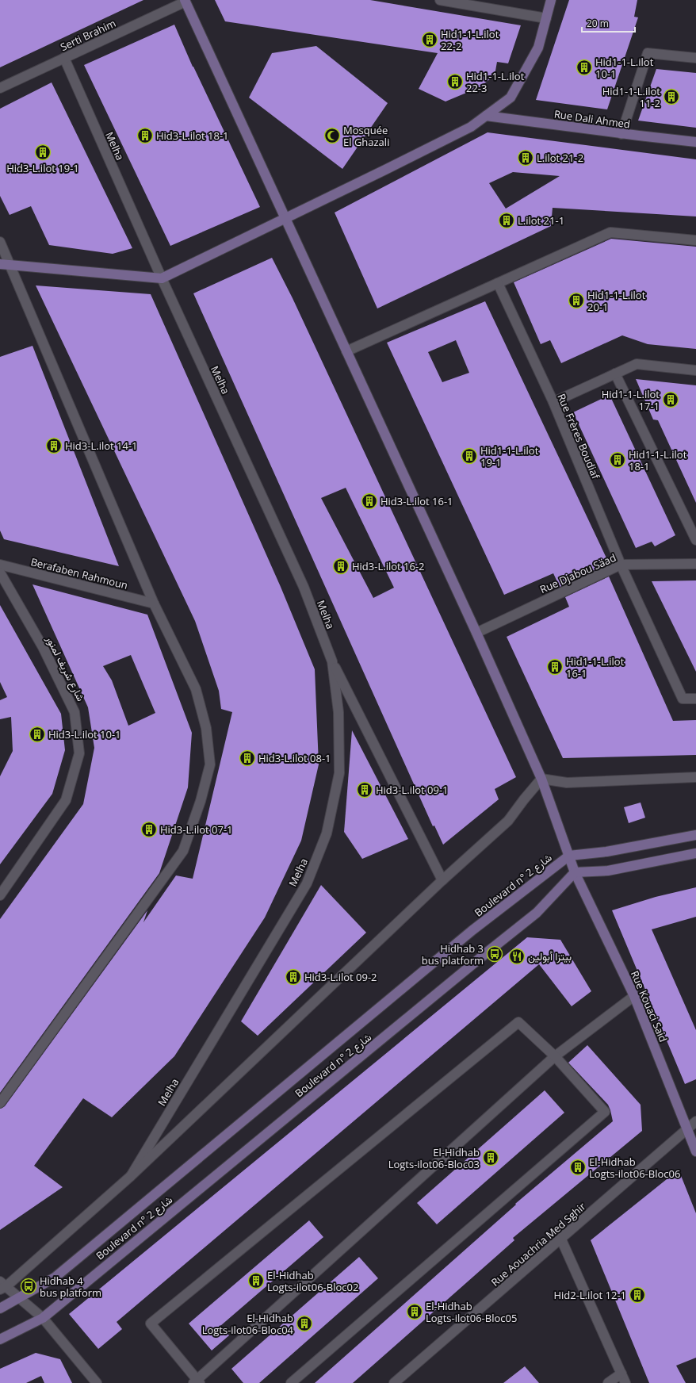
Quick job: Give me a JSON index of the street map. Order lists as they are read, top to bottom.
{
  "streets": {
    "street": [
      "Serti Brahim",
      "Rue Dali Ahmed",
      "Melha",
      "Rue Frères Boudiaf",
      "Berafaben Rahmoun",
      "Rue Djabou Säad",
      "شارع شريف لمنور",
      "Boulevard n° شارع 2",
      "Rue Kouaci Said",
      "Rue Aouachria Med Sghir"
    ]
  },
  "crossings": [
    ["Serti Brahim", "Melha"],
    ["Serti Brahim", "Rue Kouaci Said"],
    ["Rue Frères Boudiaf", "Rue Djabou Säad"],
    ["Rue Djabou Säad", "Rue Kouaci Said"],
    ["Boulevard n° شارع 2", "Rue Kouaci Said"],
    ["Rue Kouaci Said", "Rue Aouachria Med Sghir"]
  ],
  "places": {
    "building": [
      "Hid1-1-L.ilot 22-2",
      "Hid1-1-L.ilot 10-1",
      "Hid1-1-L.ilot 22-3",
      "Hid1-1-L.ilot 11-2",
      "Hid3-L.ilot 18-1",
      "Hid3-L.ilot 19-1",
      "L.ilot 21-2",
      "L.ilot 21-1",
      "Hid1-1-L.ilot 20-1",
      "Hid1-1-L.ilot 17-1",
      "Hid3-L.ilot 14-1",
      "Hid1-1-L.ilot 19-1",
      "Hid1-1-L.ilot 18-1",
      "Hid3-L.ilot 16-1",
      "Hid3-L.ilot 16-2",
      "Hid1-1-L.ilot 16-1",
      "Hid3-L.ilot 10-1",
      "Hid3-L.ilot 08-1",
      "Hid3-L.ilot 09-1",
      "Hid3-L.ilot 07-1",
      "Hid3-L.ilot 09-2",
      "El-Hidhab Logts-ilot06-Bloc03",
      "El-Hidhab Logts-ilot06-Bloc06",
      "El-Hidhab Logts-ilot06-Bloc02",
      "Hid2-L.ilot 12-1",
      "El-Hidhab Logts-ilot06-Bloc05",
      "El-Hidhab Logts-ilot06-Bloc04"
    ],
    "mosque": ["Mosquée El Ghazali"],
    "bus stop": ["Hidhab 3 bus platform", "Hidhab 4 bus platform"],
    "restaurant": ["بيتزا أبولين"]
  },
  "scale_bar": "20 m"
}
